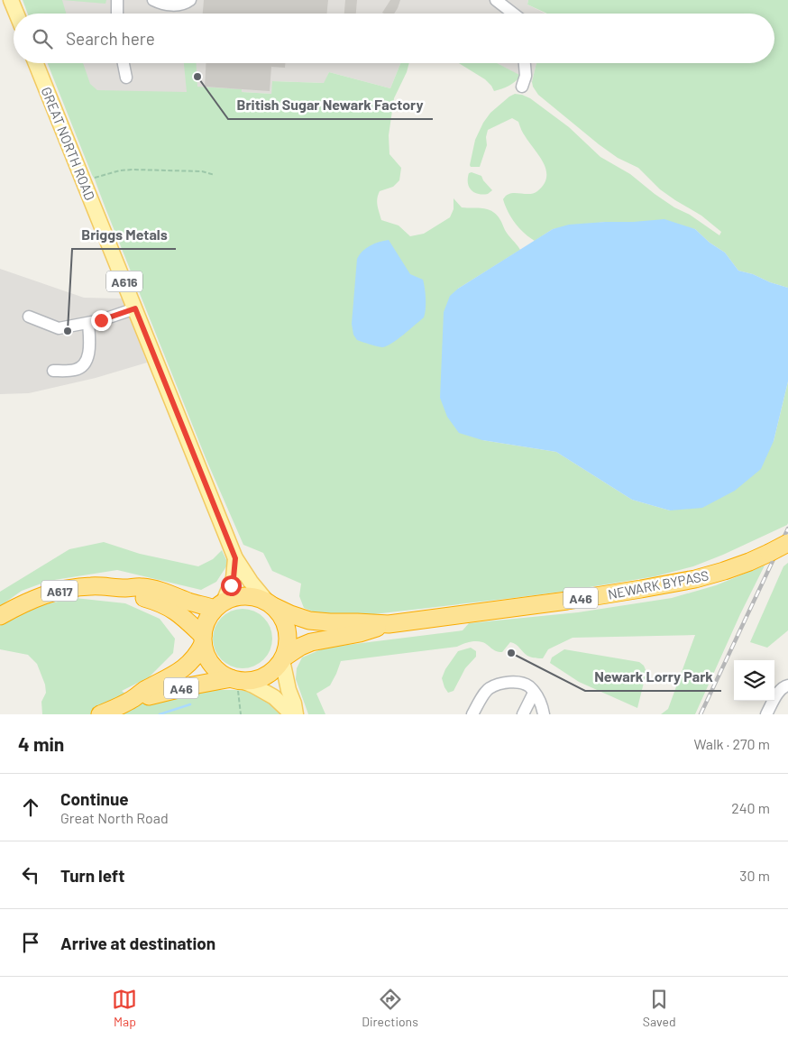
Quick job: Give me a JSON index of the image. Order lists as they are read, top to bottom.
{
  "streets": {
    "highway": ["NEWARK BYPASS", "A617", "A46"],
    "main road": ["GREAT NORTH ROAD", "A616"]
  },
  "crossings": [
    ["GREAT NORTH ROAD", "NEWARK BYPASS"],
    ["GREAT NORTH ROAD", "A617"],
    ["GREAT NORTH ROAD", "A46"],
    ["NEWARK BYPASS", "A617"],
    ["NEWARK BYPASS", "A46"],
    ["A617", "A46"]
  ],
  "places": ["British Sugar Newark Factory", "Briggs Metals", "Newark Lorry Park"],
  "page": {
    "search": "Search here",
    "heading": ["4 min", "Walk · 270 m"],
    "list": [
      ["Continue", "Great North Road", "240 m"],
      ["Turn left", "30 m"],
      "Arrive at destination"
    ],
    "nav": ["Map", "Directions", "Saved"]
  }
}
